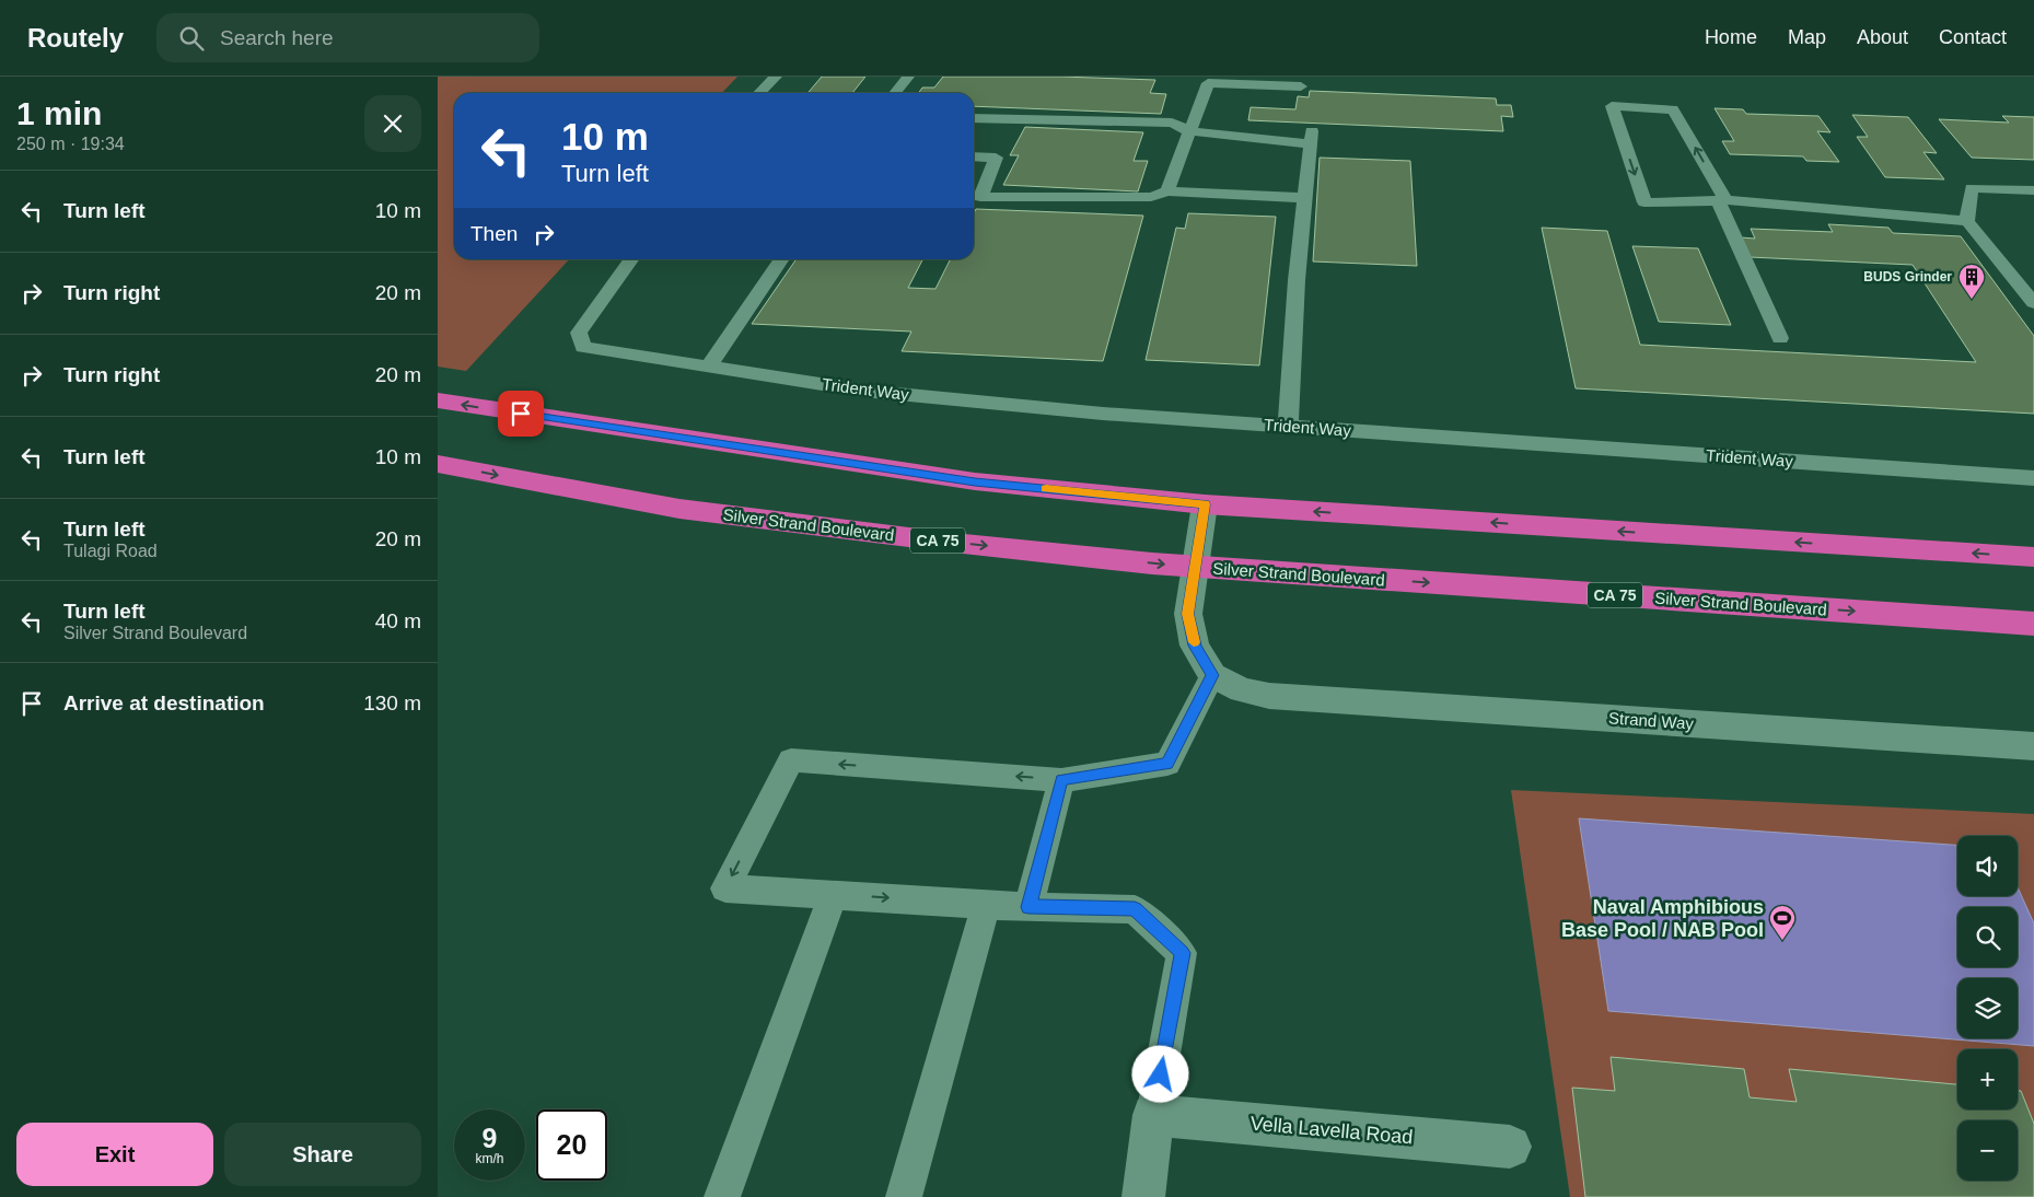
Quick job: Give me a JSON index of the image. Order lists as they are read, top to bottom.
{
  "streets": {
    "highway": ["Silver Strand Boulevard", "CA 75"],
    "street": ["Strand Way", "Vella Lavella Road"],
    "lane": ["Trident Way"]
  },
  "places": {
    "building": ["BUDS Grinder"],
    "sports": ["Naval Amphibious Base Pool / NAB Pool"]
  },
  "page": {
    "header": "Routely",
    "search": "Search here",
    "nav": [
      "Home",
      "Map",
      "About",
      "Contact"
    ],
    "heading": ["1 min", "250 m · 19:34"],
    "turn": ["10 m", "Turn left"],
    "list": [
      {
        "name": "Turn left",
        "value": "10 m"
      },
      {
        "name": "Turn right",
        "value": "20 m"
      },
      {
        "name": "Turn right",
        "value": "20 m"
      },
      {
        "name": "Turn left",
        "value": "10 m"
      },
      {
        "name": "Turn left",
        "note": "Tulagi Road",
        "value": "20 m"
      },
      {
        "name": "Turn left",
        "note": "Silver Strand Boulevard",
        "value": "40 m"
      },
      {
        "name": "Arrive at destination",
        "value": "130 m"
      }
    ],
    "then": "Then",
    "map_buttons": ["+", "−"],
    "speed": "9 km/h",
    "limit": "20",
    "buttons": ["Exit", "Share"]
  }
}
